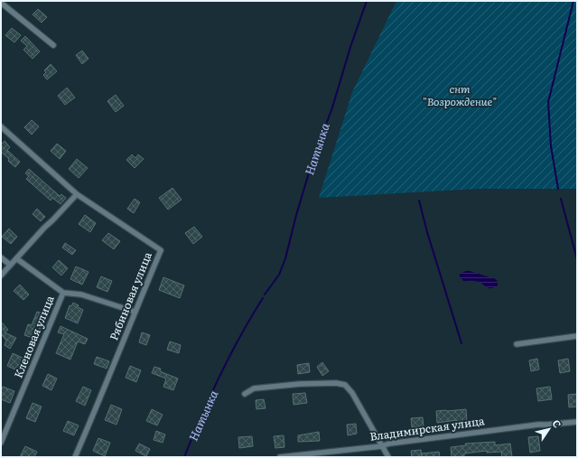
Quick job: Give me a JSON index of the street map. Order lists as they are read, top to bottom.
{
  "streets": {
    "street": ["Рябиновая улица", "Кленовая улица", "Владимирская улица"]
  },
  "water": ["Натынка"],
  "parks": ["снт \"Возрождение\""],
  "north": "top right"
}
